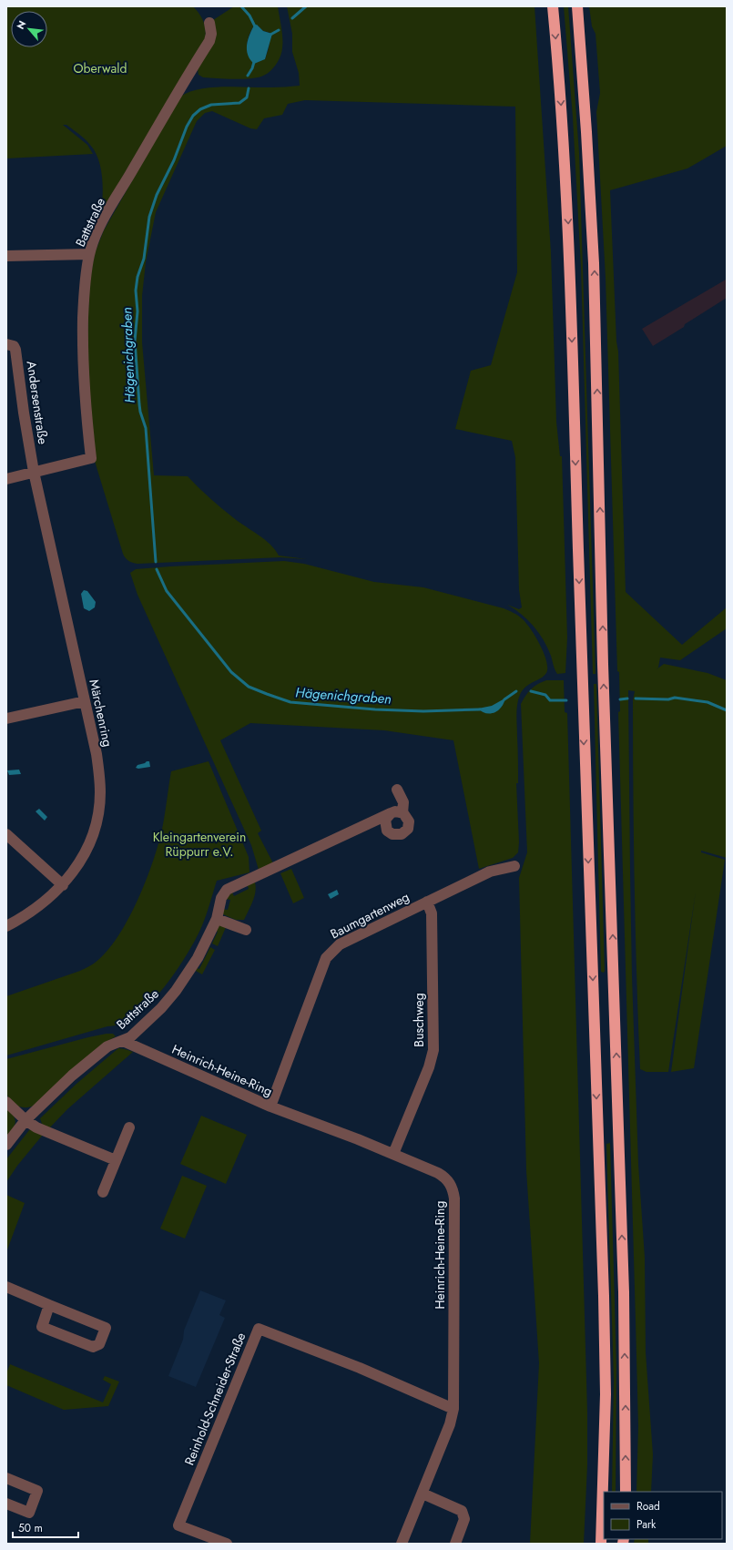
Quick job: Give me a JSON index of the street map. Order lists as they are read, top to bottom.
{
  "streets": {
    "street": [
      "Battstraße",
      "Andersenstraße",
      "Märchenring",
      "Baumgartenweg",
      "Buschweg",
      "Heinrich-Heine-Ring",
      "Reinhold-Schneider-Straße"
    ]
  },
  "crossings": [
    ["Battstraße", "Andersenstraße"],
    ["Battstraße", "Märchenring"],
    ["Battstraße", "Heinrich-Heine-Ring"],
    ["Andersenstraße", "Märchenring"],
    ["Baumgartenweg", "Buschweg"],
    ["Baumgartenweg", "Heinrich-Heine-Ring"],
    ["Buschweg", "Heinrich-Heine-Ring"],
    ["Heinrich-Heine-Ring", "Reinhold-Schneider-Straße"]
  ],
  "water": ["Hägenichgraben"],
  "parks": ["Oberwald", "Kleingartenverein Rüppurr e.V."],
  "legend": ["Road", "Park"],
  "scale_bar": "50 m",
  "north": "top left"
}
